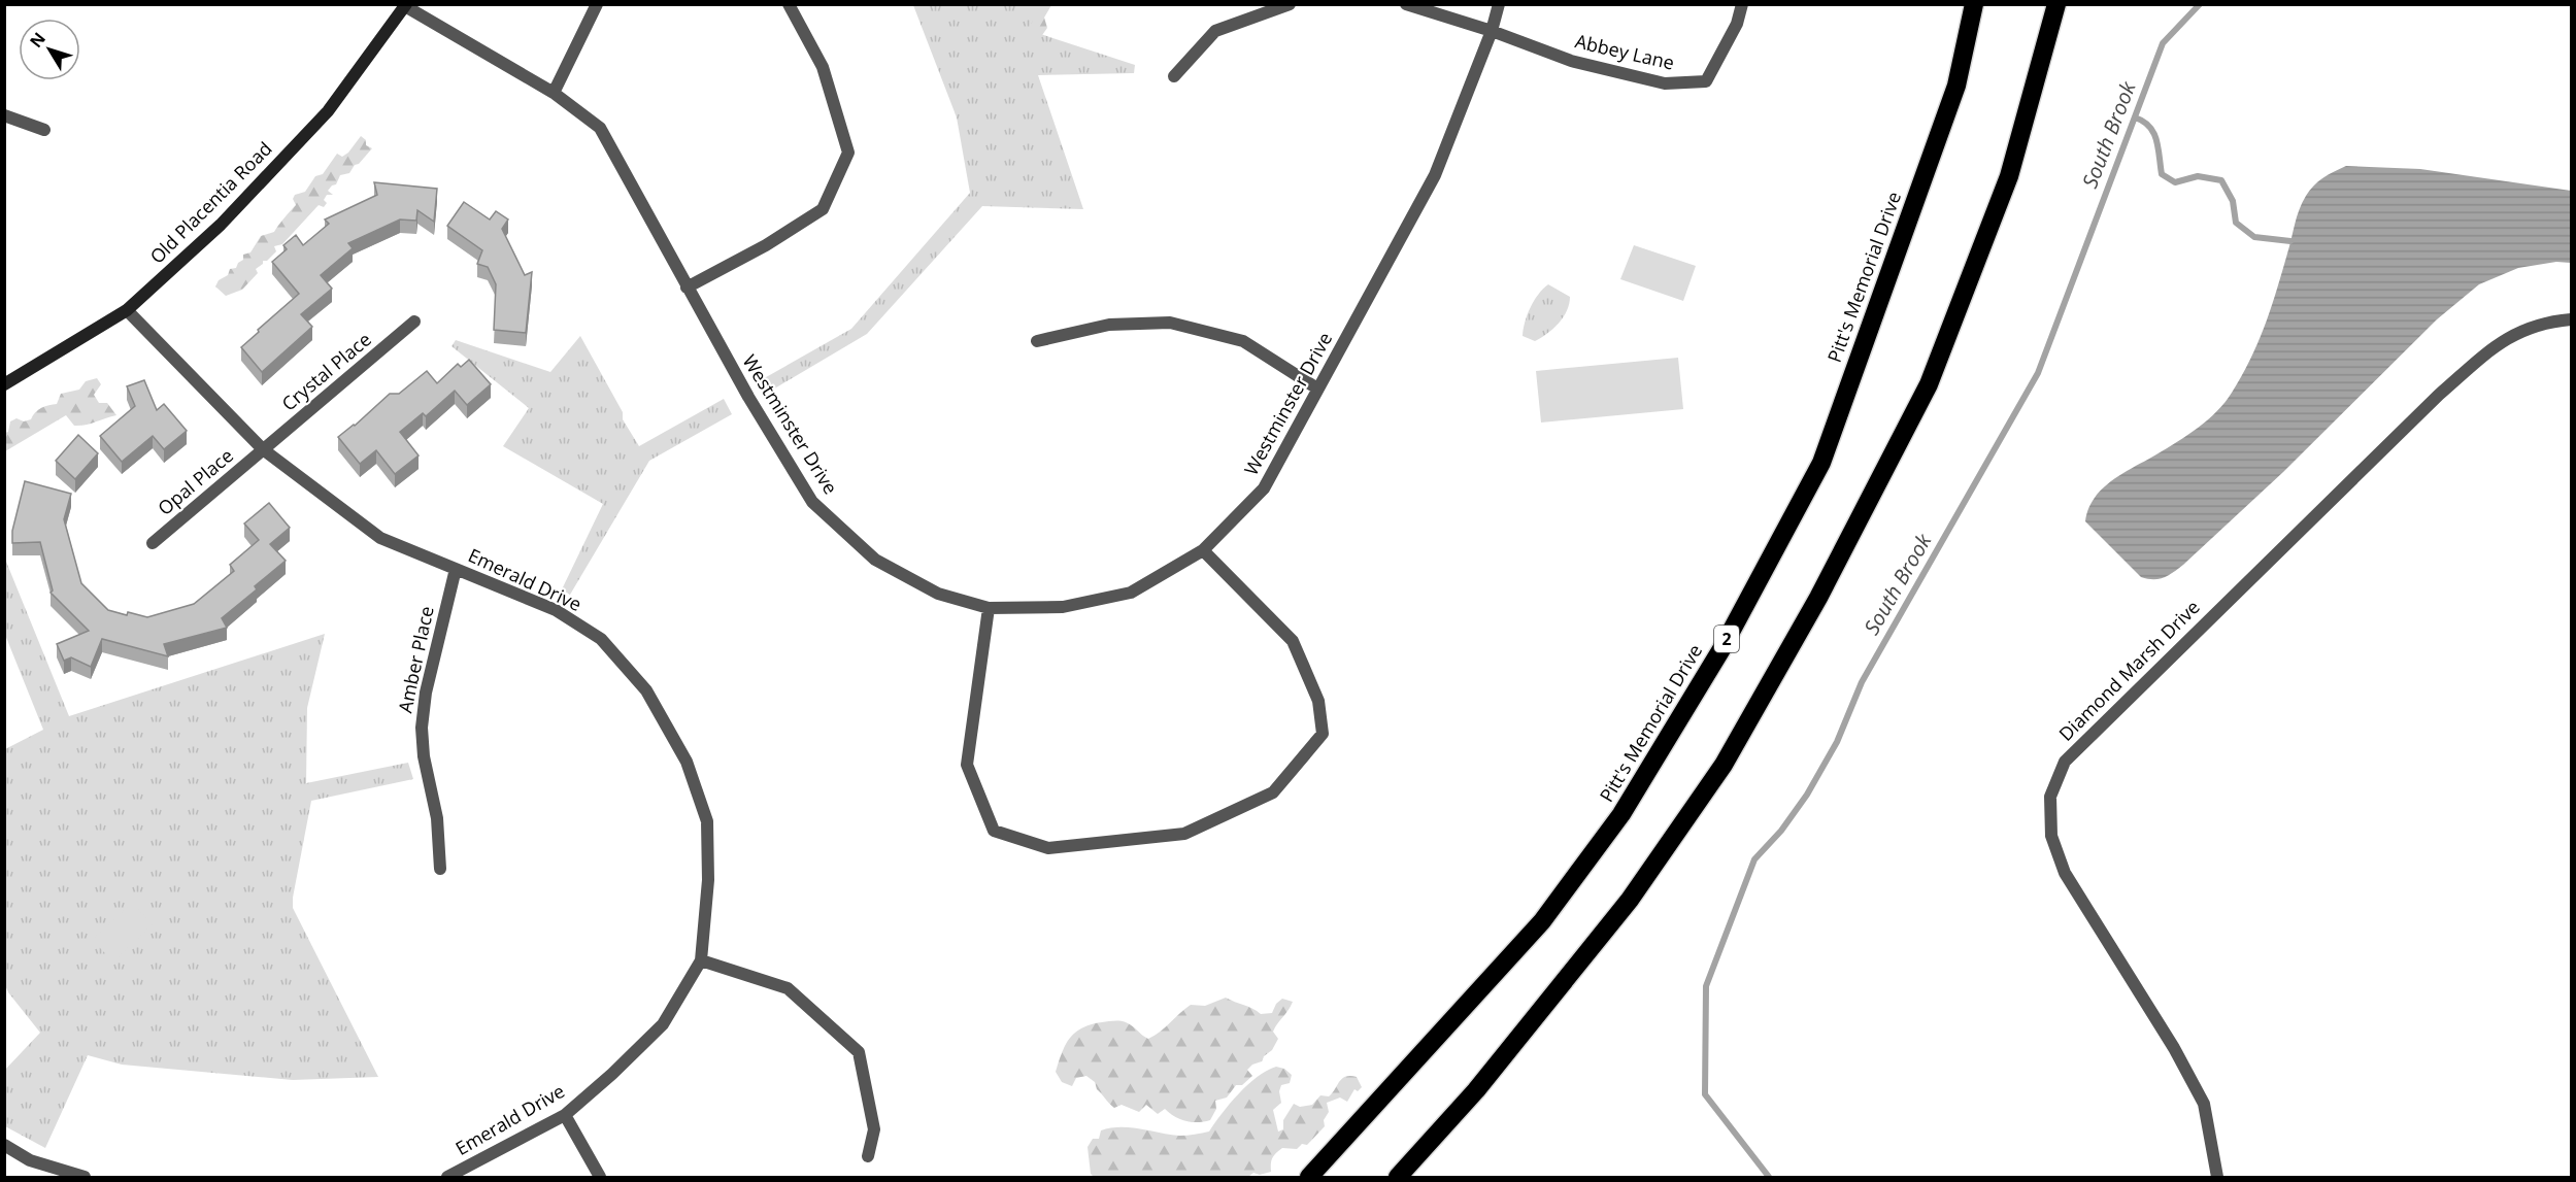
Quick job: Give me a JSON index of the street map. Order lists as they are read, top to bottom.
{
  "streets": {
    "highway": ["Pitt's Memorial Drive", "2"],
    "main road": ["Old Placentia Road"],
    "street": [
      "Abbey Lane",
      "Crystal Place",
      "Westminster Drive",
      "Opal Place",
      "Emerald Drive",
      "Amber Place",
      "Diamond Marsh Drive"
    ]
  },
  "crossings": [
    ["Abbey Lane", "Westminster Drive"],
    ["Old Placentia Road", "Westminster Drive"],
    ["Old Placentia Road", "Emerald Drive"],
    ["Crystal Place", "Opal Place"],
    ["Crystal Place", "Emerald Drive"],
    ["Opal Place", "Emerald Drive"],
    ["Emerald Drive", "Amber Place"]
  ],
  "water": ["South Brook"],
  "north": "top left"
}
